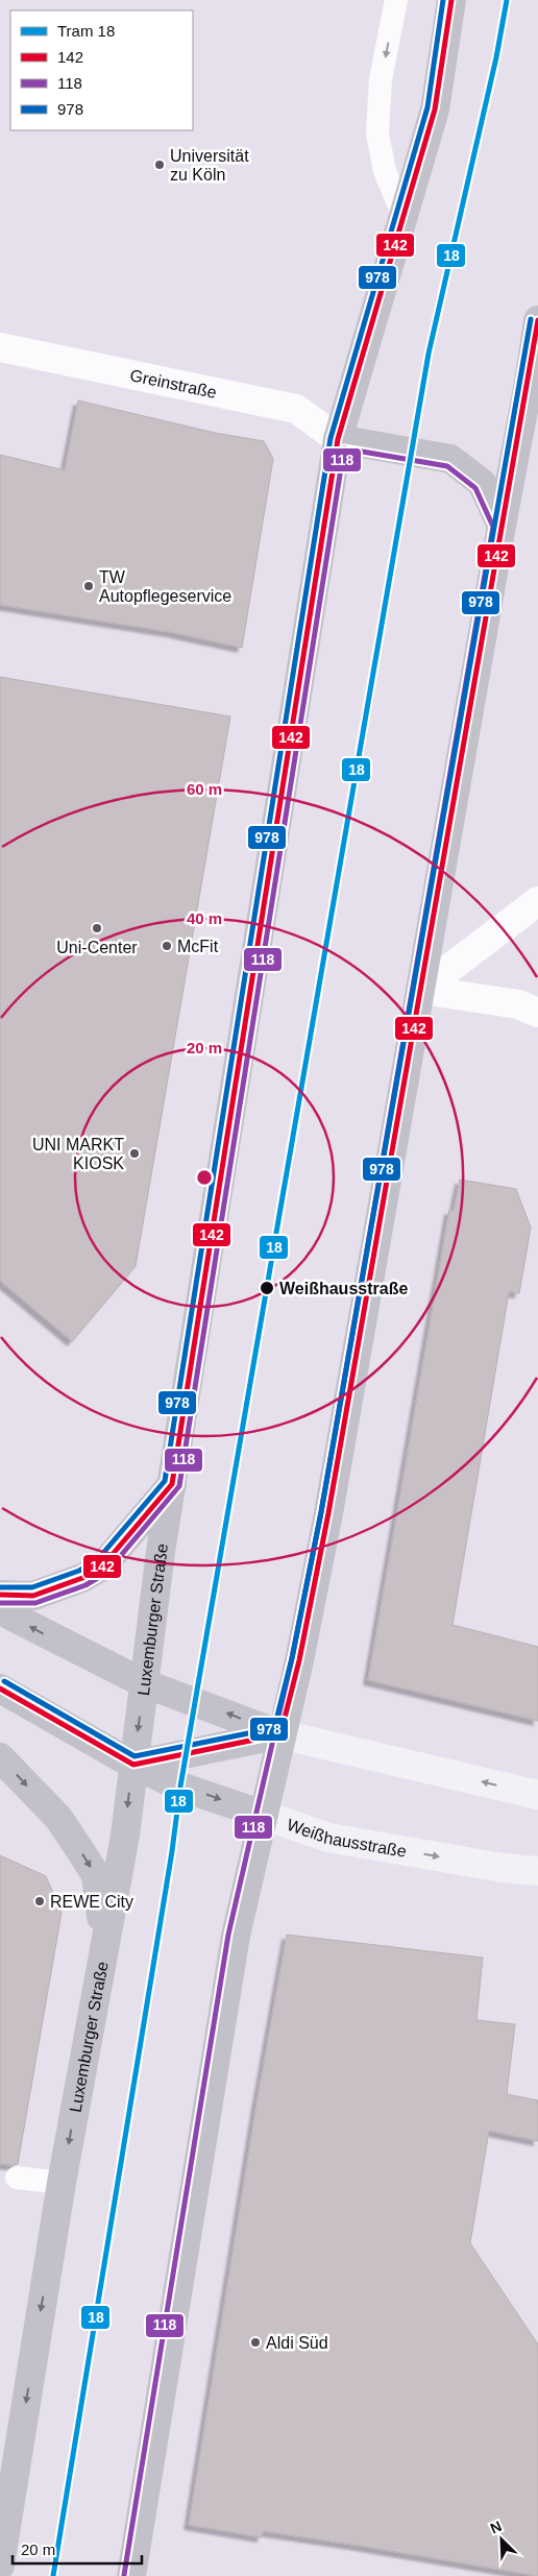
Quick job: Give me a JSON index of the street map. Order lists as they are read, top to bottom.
{
  "streets": {
    "main road": ["Luxemburger Straße", "Weißhausstraße"],
    "street": ["Greinstraße"]
  },
  "crossings": [
    ["Greinstraße", "Luxemburger Straße"],
    ["Luxemburger Straße", "Weißhausstraße"]
  ],
  "places": [
    "Universität zu Köln",
    "TW Autopflegeservice",
    "Uni-Center",
    "McFit",
    "UNI MARKT KIOSK",
    "Weißhausstraße",
    "REWE City",
    "Aldi Süd"
  ],
  "lines": [
    "tram line 18",
    "transit line 142",
    "transit line 978",
    "transit line 118"
  ],
  "legend": [
    "Tram 18",
    "142",
    "118",
    "978"
  ],
  "scale_bar": "20 m",
  "north": "top left",
  "rings": ["60 m", "40 m", "20 m"]
}
